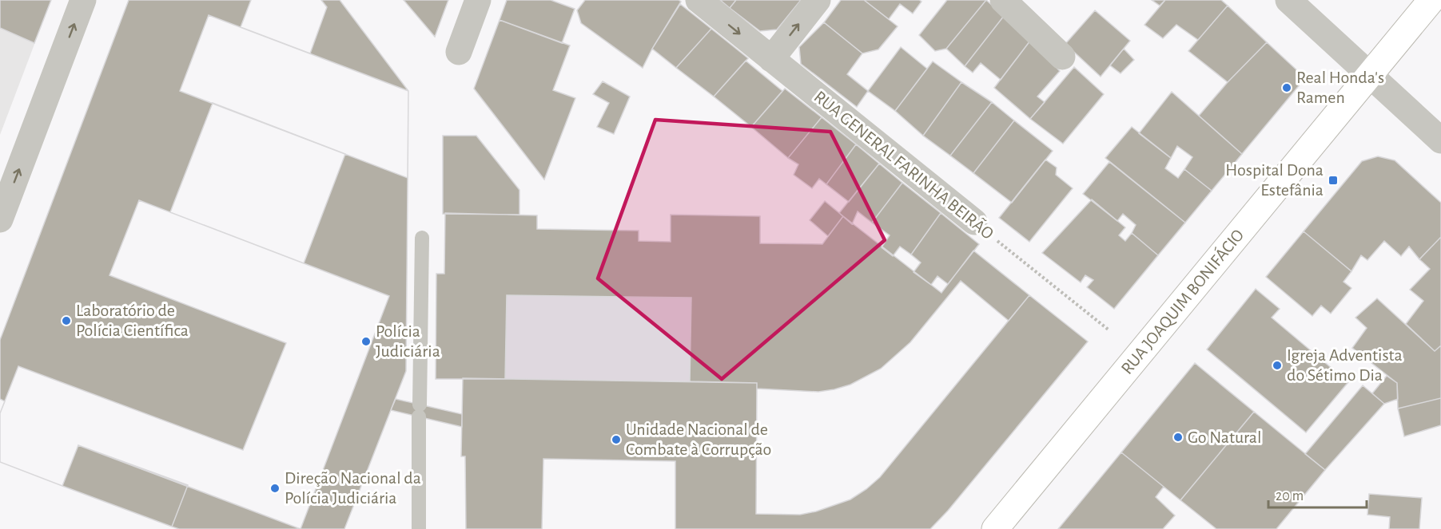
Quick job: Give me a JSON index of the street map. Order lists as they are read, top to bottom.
{
  "streets": {
    "main road": ["RUA JOAQUIM BONIFÁCIO"],
    "street": ["RUA GENERAL FARINHA BEIRÃO"]
  },
  "places": {
    "other": [
      "Real Honda's Ramen",
      "Laboratório de Polícia Científica",
      "Polícia Judiciária",
      "Igreja Adventista do Sétimo Dia",
      "Go Natural",
      "Unidade Nacional de Combate à Corrupção",
      "Direção Nacional da Polícia Judiciária"
    ],
    "transit": ["Hospital Dona Estefânia"]
  },
  "scale_bar": "20 m"
}
